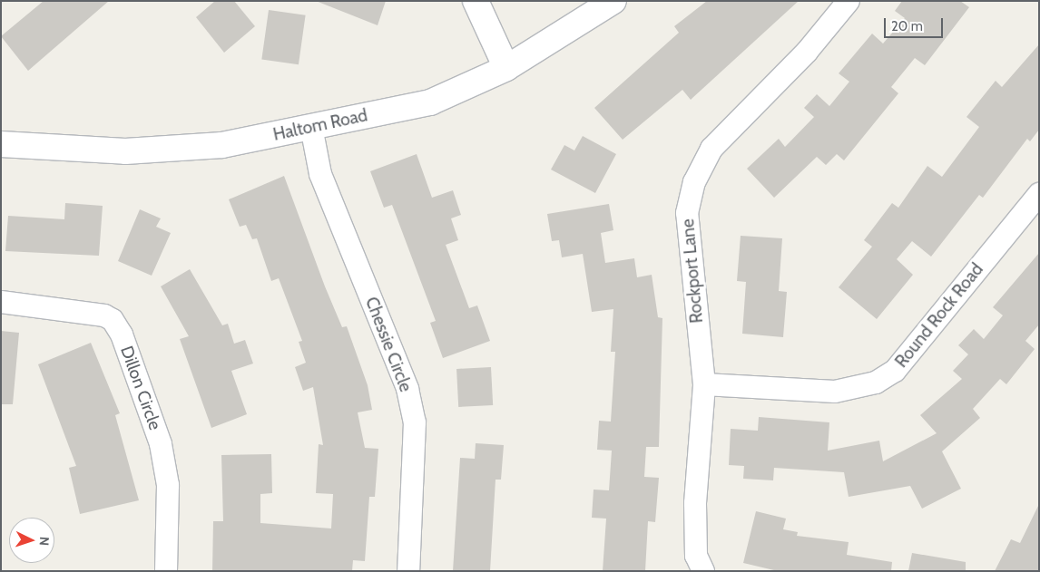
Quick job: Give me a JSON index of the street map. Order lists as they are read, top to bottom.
{
  "streets": {
    "main road": ["Haltom Road"],
    "street": [
      "Rockport Lane",
      "Round Rock Road",
      "Chessie Circle",
      "Dillon Circle"
    ]
  },
  "crossings": [
    ["Haltom Road", "Chessie Circle"],
    ["Rockport Lane", "Round Rock Road"]
  ],
  "scale_bar": "20 m",
  "north": "right"
}
